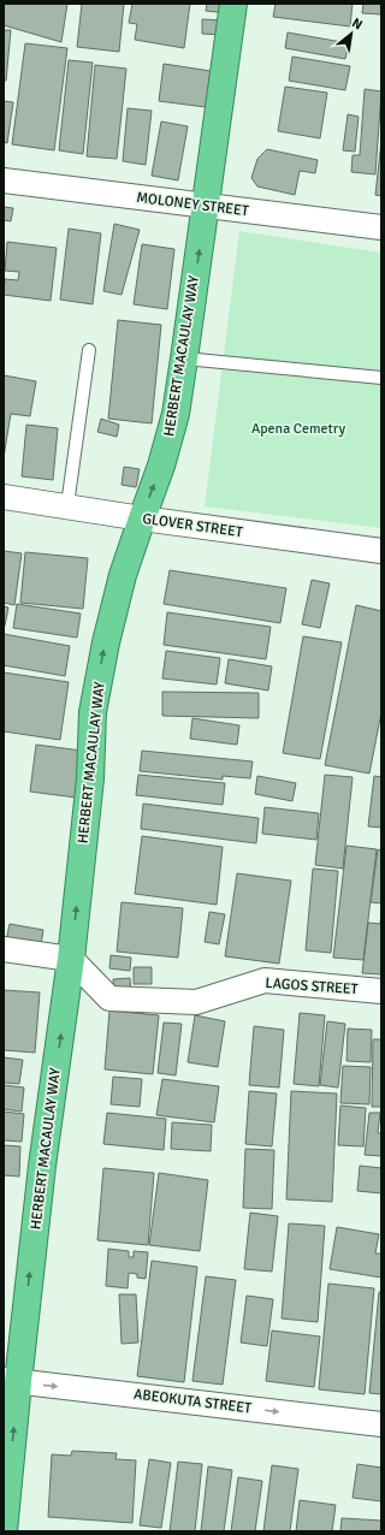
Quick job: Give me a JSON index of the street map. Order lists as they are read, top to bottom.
{
  "streets": {
    "highway": ["HERBERT MACAULAY WAY"],
    "street": [
      "MOLONEY STREET",
      "GLOVER STREET",
      "LAGOS STREET",
      "ABEOKUTA STREET"
    ]
  },
  "crossings": [
    ["MOLONEY STREET", "HERBERT MACAULAY WAY"],
    ["HERBERT MACAULAY WAY", "GLOVER STREET"],
    ["HERBERT MACAULAY WAY", "LAGOS STREET"],
    ["HERBERT MACAULAY WAY", "ABEOKUTA STREET"]
  ],
  "one_way": ["HERBERT MACAULAY WAY", "ABEOKUTA STREET"],
  "parks": ["Apena Cemetry"],
  "north": "top right"
}
